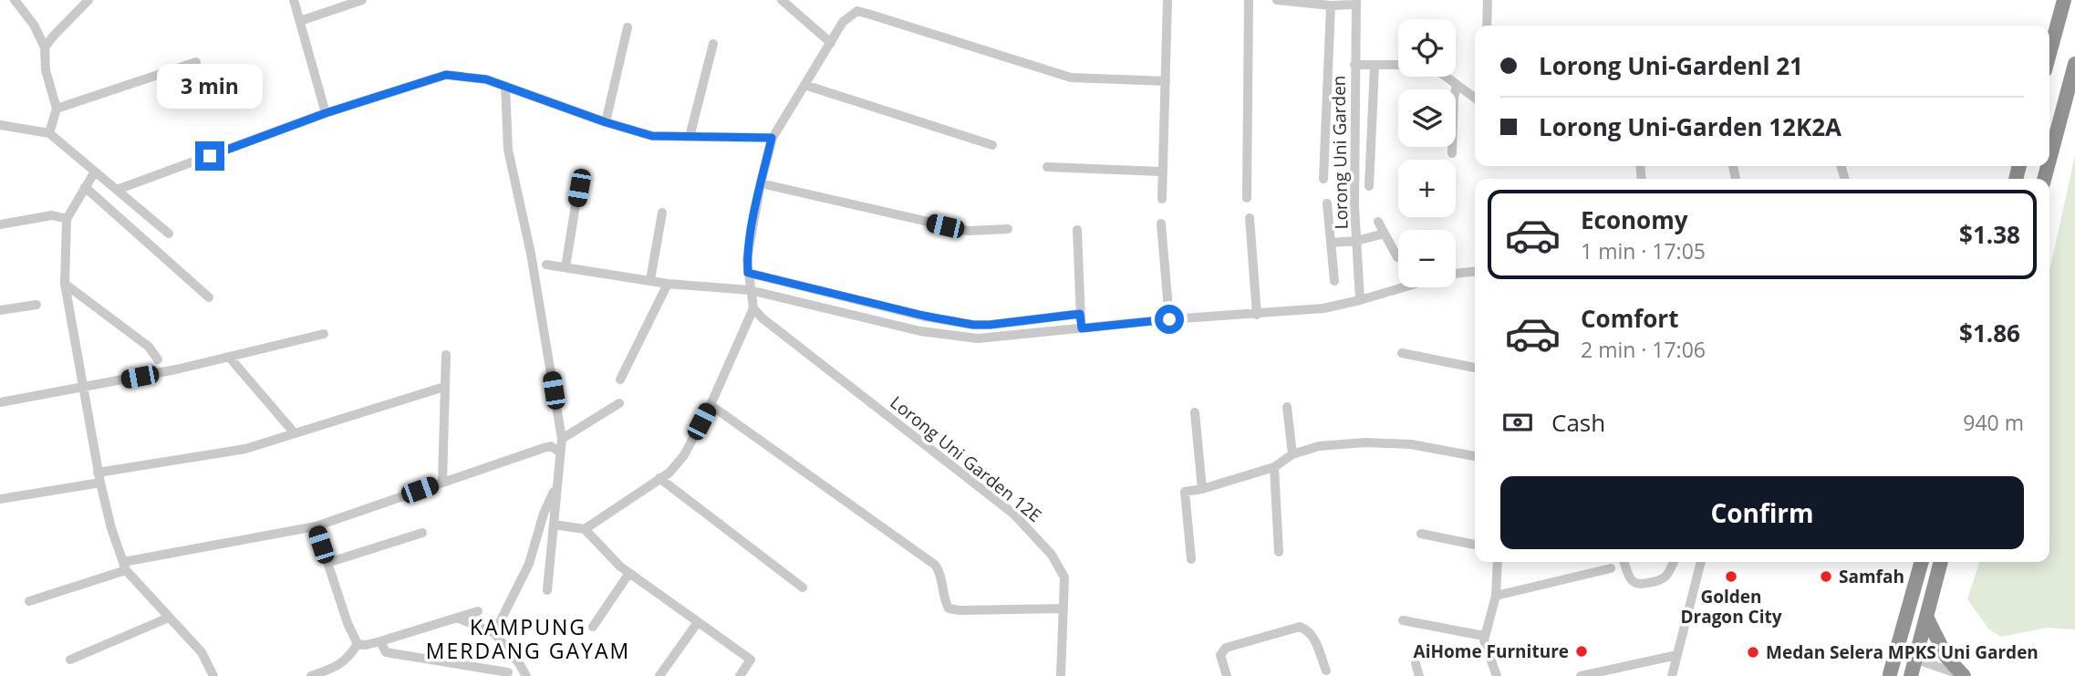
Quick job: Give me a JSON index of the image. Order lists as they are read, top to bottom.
{
  "streets": {
    "street": ["Lorong Uni Garden", "Lorong Uni Garden 12E"]
  },
  "districts": ["KAMPUNG MERDANG GAYAM"],
  "places": [
    "Golden Dragon City",
    "Samfah",
    "AiHome Furniture",
    "Medan Selera MPKS Uni Garden"
  ],
  "page": {
    "map_buttons": ["+", "−"],
    "banner": ["Lorong Uni-Gardenl 21", "Lorong Uni-Garden 12K2A"],
    "bubble": "3 min",
    "list": [
      {
        "name": "Economy",
        "note": "1 min · 17:05",
        "value": "$1.38"
      },
      {
        "name": "Comfort",
        "note": "2 min · 17:06",
        "value": "$1.86"
      }
    ],
    "pay": ["Cash", "940 m"],
    "buttons": "Confirm"
  }
}
